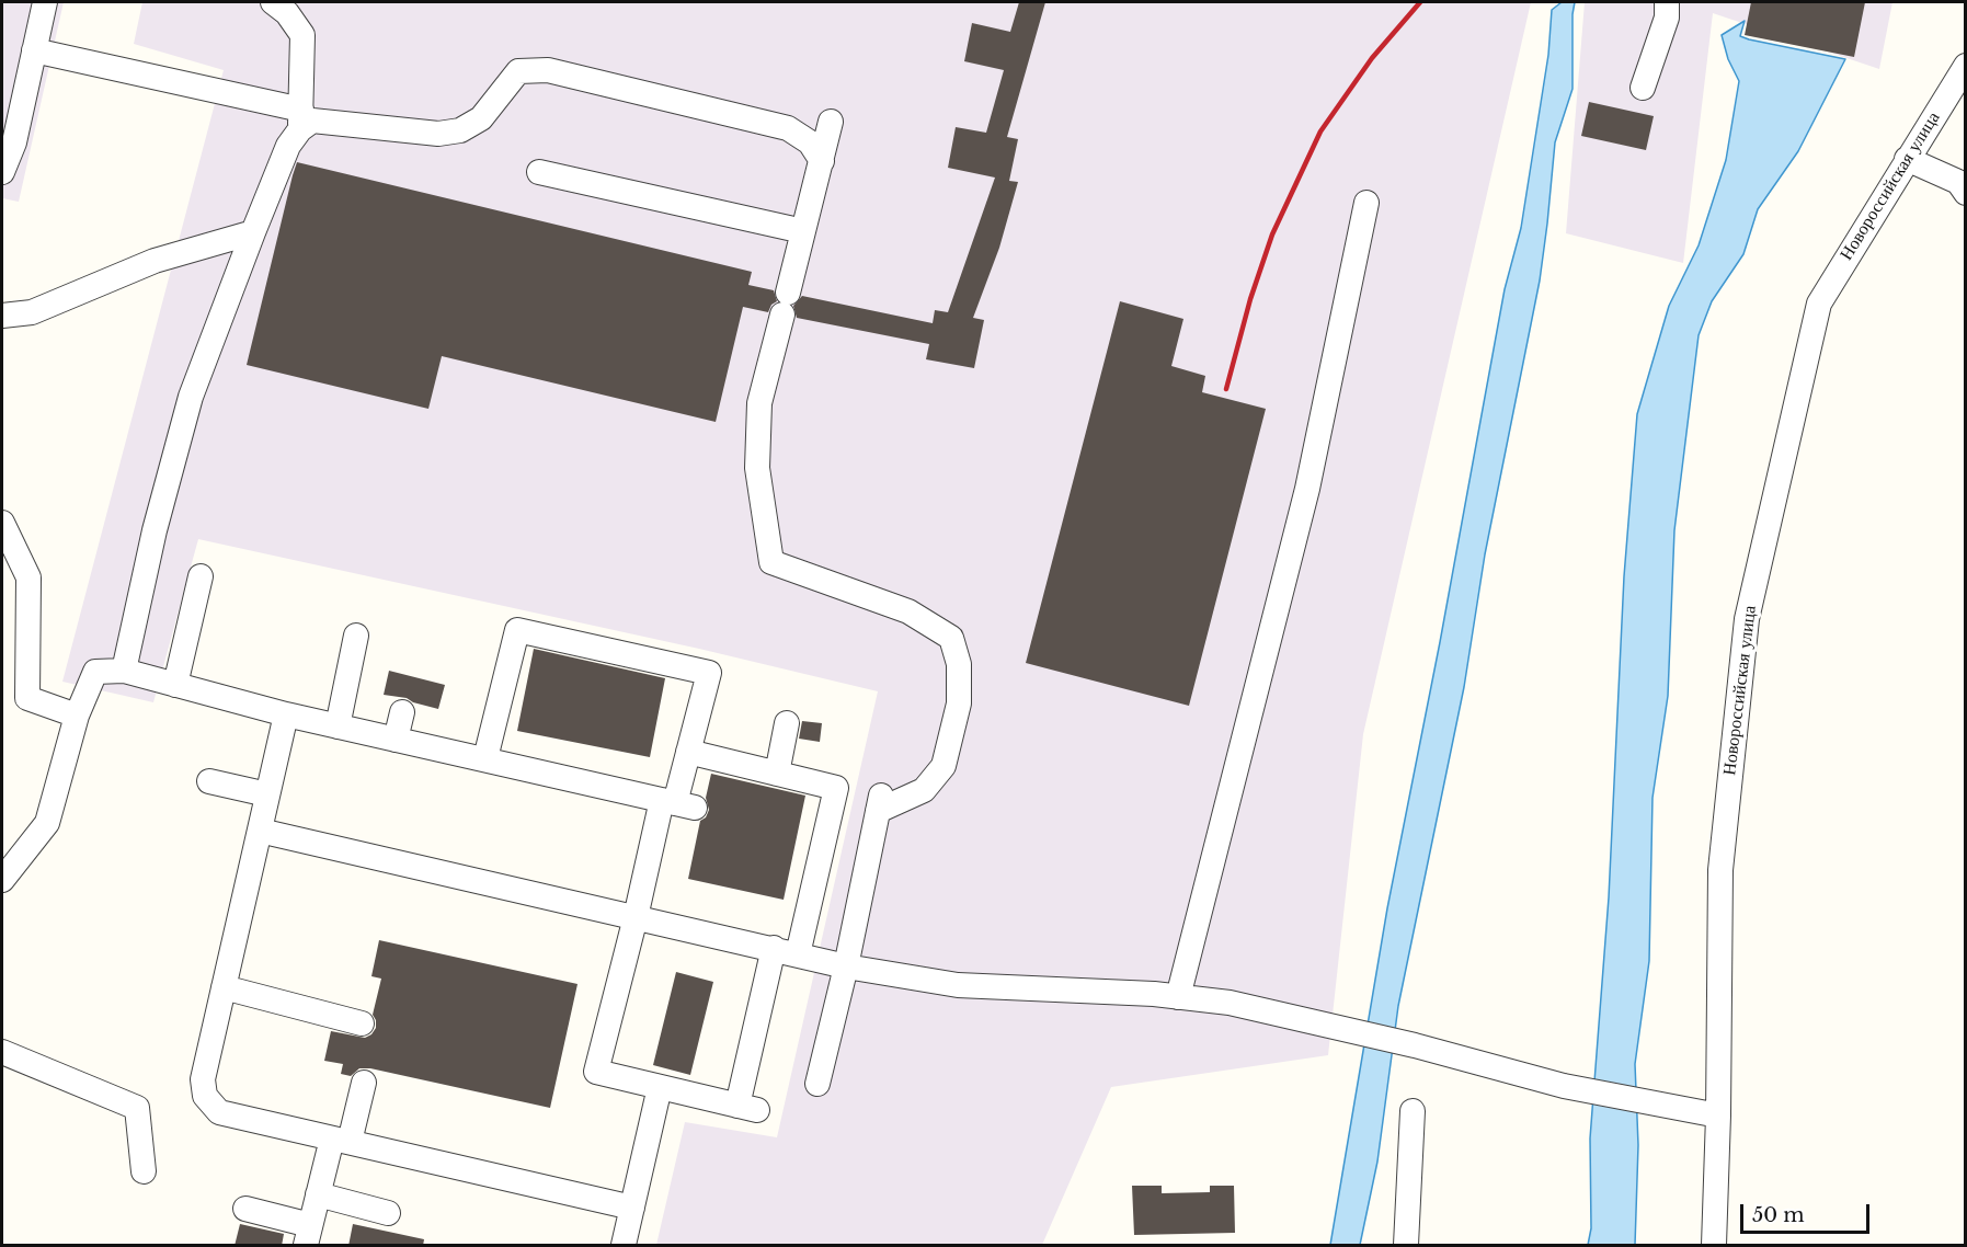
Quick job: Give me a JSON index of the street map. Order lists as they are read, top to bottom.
{
  "streets": {
    "street": ["Новороссийская улица"]
  },
  "scale_bar": "50 m"
}
